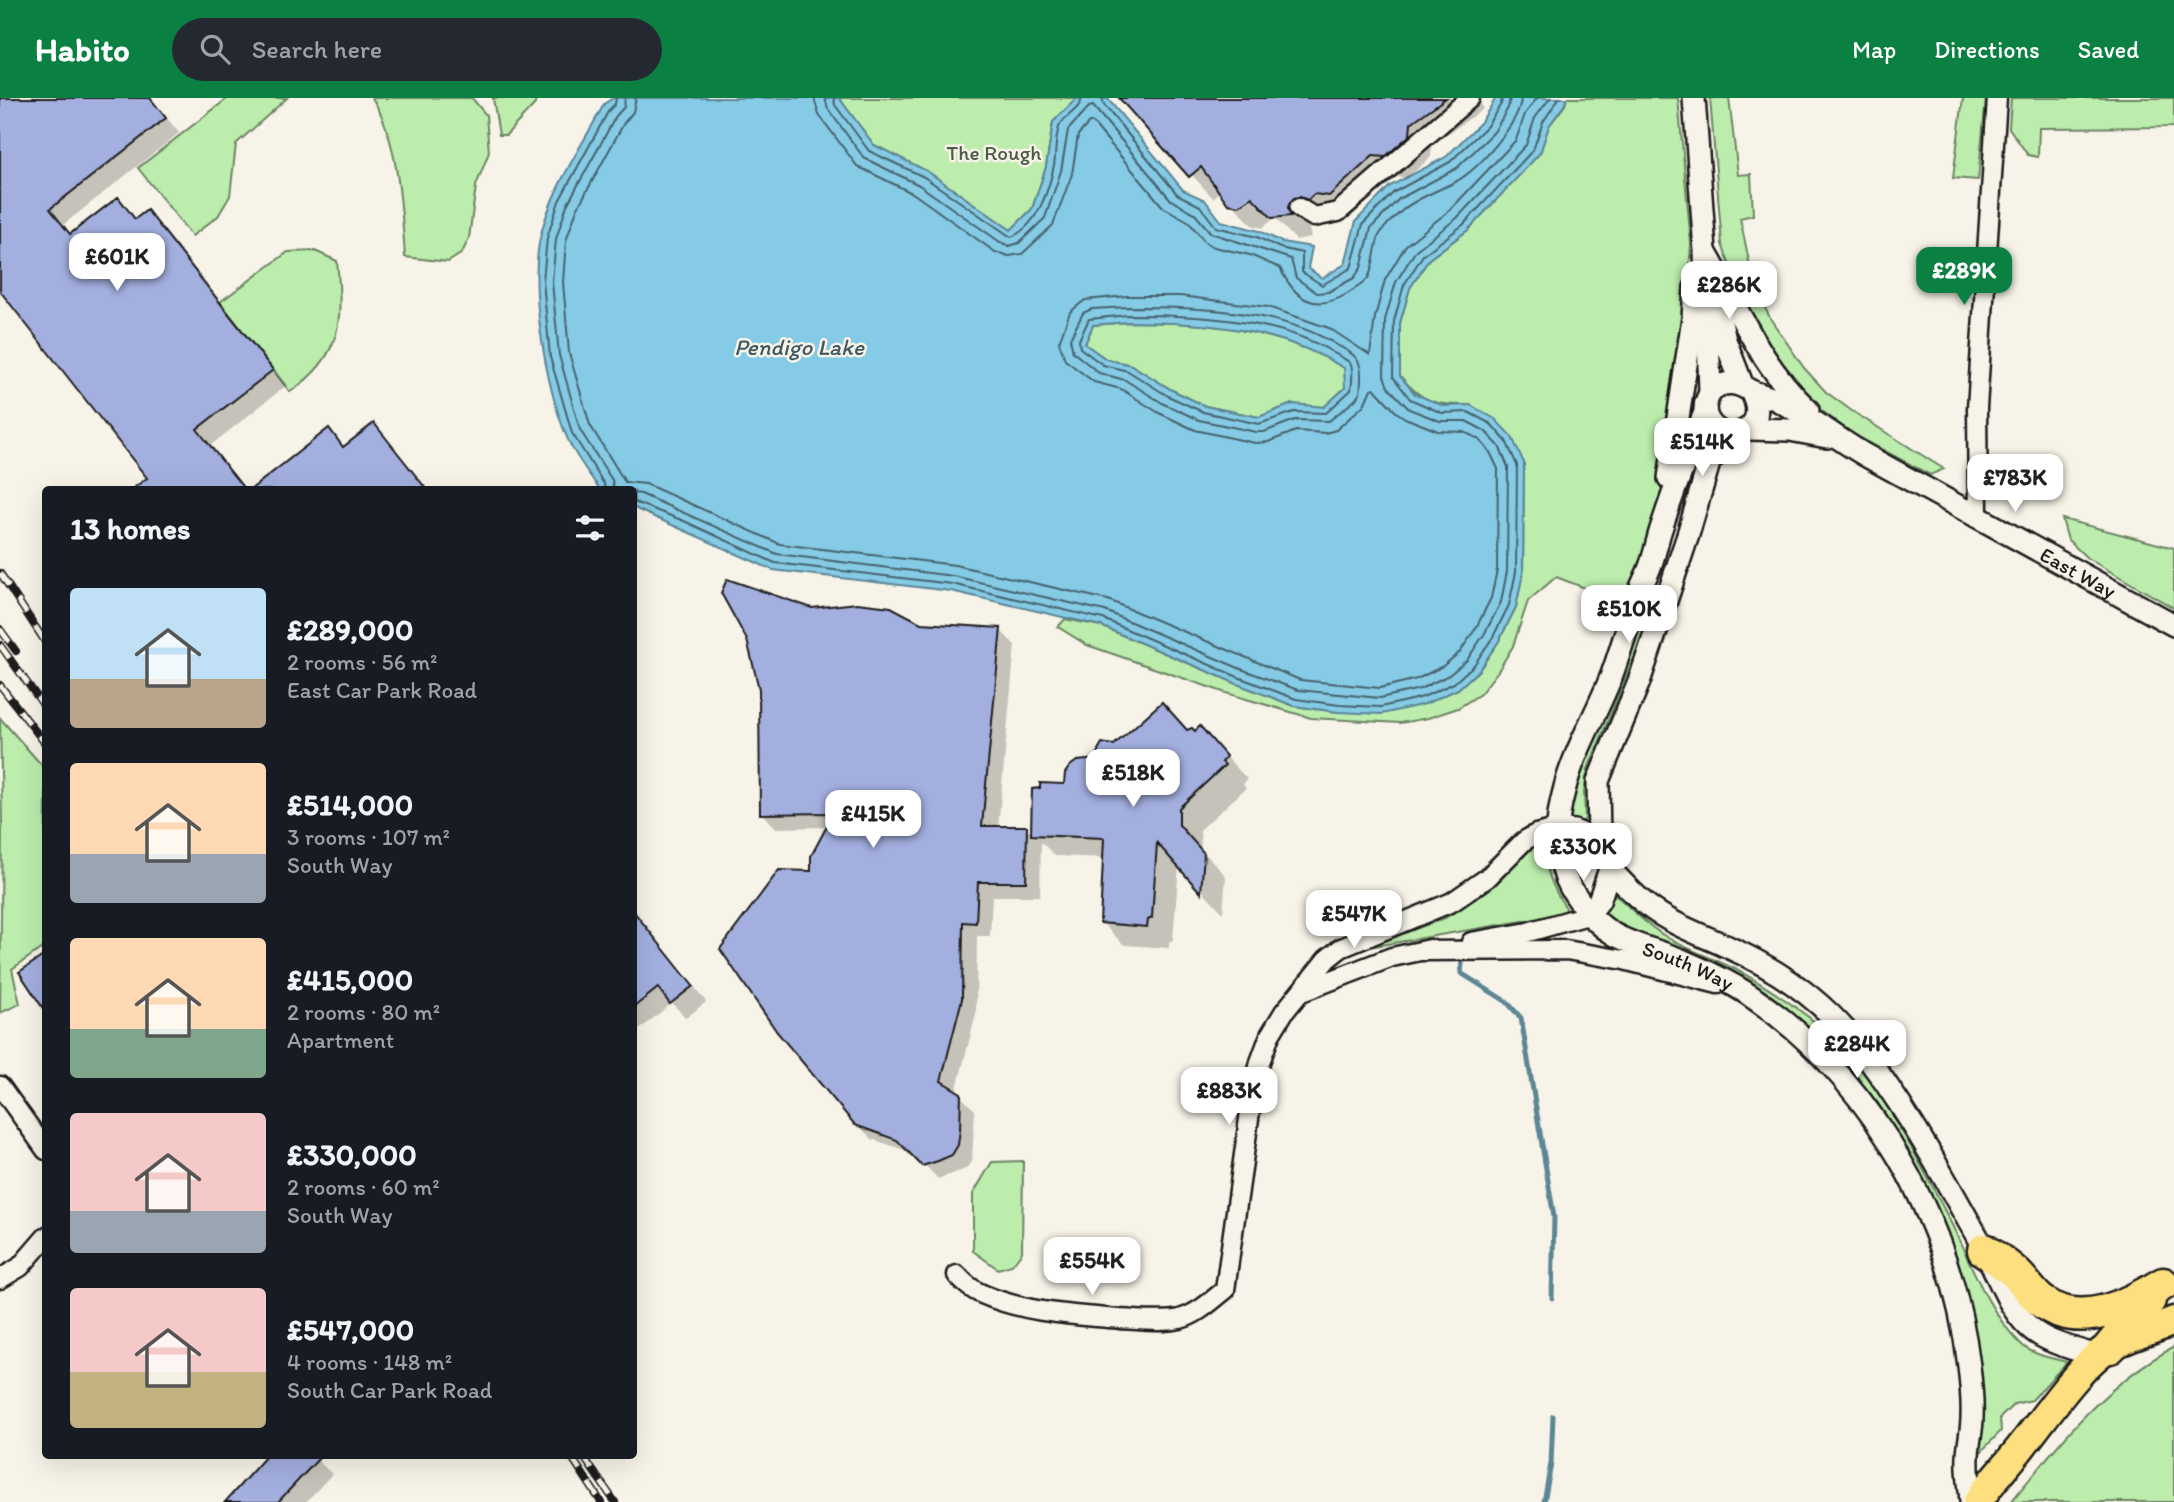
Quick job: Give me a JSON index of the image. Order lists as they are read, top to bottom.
{
  "streets": {
    "street": ["East Way", "South Way"]
  },
  "crossings": [
    ["East Way", "South Way"]
  ],
  "water": ["Pendigo Lake"],
  "parks": ["The Rough"],
  "page": {
    "header": "Habito",
    "search": "Search here",
    "nav": ["Map", "Directions", "Saved"],
    "price": [
      "£601K",
      "£289K",
      "£286K",
      "£514K",
      "£783K",
      "£510K",
      "£518K",
      "£415K",
      "£330K",
      "£547K",
      "£284K",
      "£883K",
      "£554K"
    ],
    "heading": "13 homes",
    "list": [
      {
        "name": "£289,000",
        "note": "2 rooms · 56 m² · East Car Park Road"
      },
      {
        "name": "£514,000",
        "note": "3 rooms · 107 m² · South Way"
      },
      {
        "name": "£415,000",
        "note": "2 rooms · 80 m² · Apartment"
      },
      {
        "name": "£330,000",
        "note": "2 rooms · 60 m² · South Way"
      },
      {
        "name": "£547,000",
        "note": "4 rooms · 148 m² · South Car Park Road"
      }
    ]
  }
}
